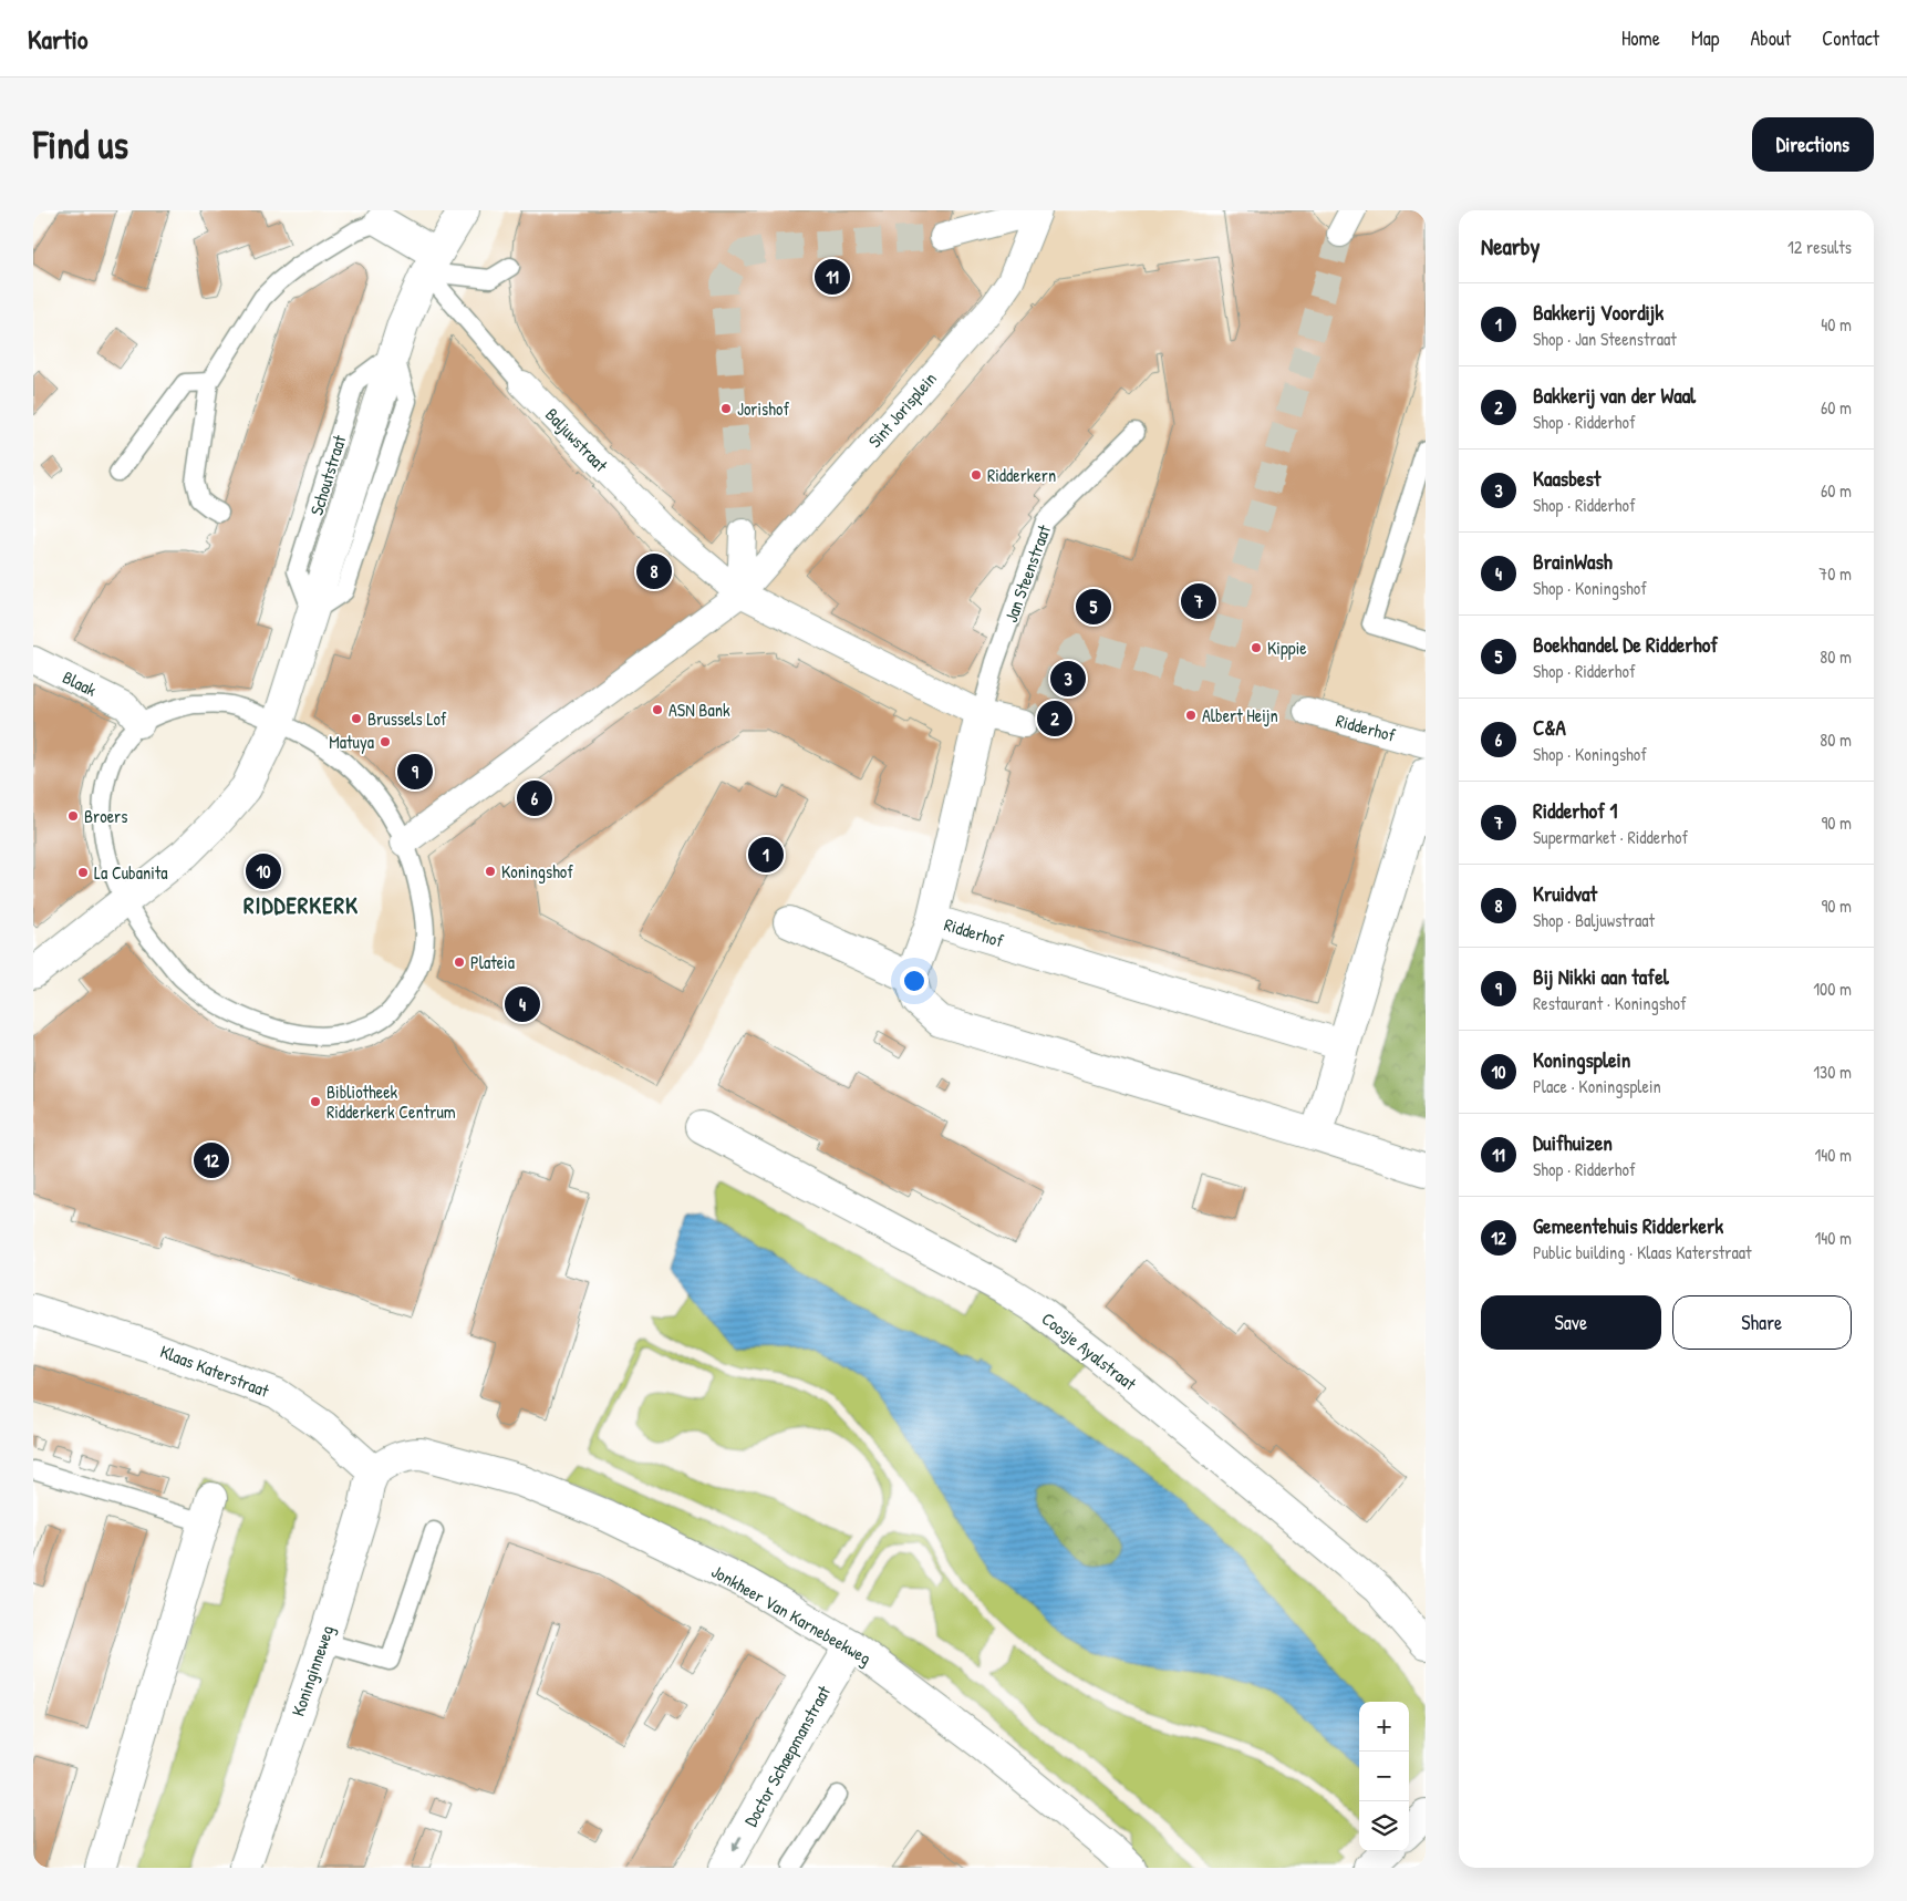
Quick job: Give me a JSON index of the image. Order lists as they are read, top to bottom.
{
  "streets": {
    "street": [
      "Sint Jorisplein",
      "Baljuwstraat",
      "Schoutstraat",
      "Jan Steenstraat",
      "Blaak",
      "Ridderhof",
      "Coosje Ayalstraat",
      "Klaas Katerstraat",
      "Jonkheer Van Karnebeekweg",
      "Koninginneweg",
      "Doctor Schaepmanstraat"
    ]
  },
  "crossings": [
    ["Sint Jorisplein", "Baljuwstraat"],
    ["Baljuwstraat", "Schoutstraat"],
    ["Jan Steenstraat", "Ridderhof"],
    ["Klaas Katerstraat", "Jonkheer Van Karnebeekweg"],
    ["Klaas Katerstraat", "Koninginneweg"],
    ["Jonkheer Van Karnebeekweg", "Koninginneweg"],
    ["Jonkheer Van Karnebeekweg", "Doctor Schaepmanstraat"]
  ],
  "one_way": ["Doctor Schaepmanstraat"],
  "districts": ["RIDDERKERK"],
  "places": [
    "Jorishof",
    "Ridderkern",
    "Kippie",
    "ASN Bank",
    "Albert Heijn",
    "Brussels Lof",
    "Matuya",
    "Broers",
    "Koningshof",
    "La Cubanita",
    "Plateia",
    "Bibliotheek Ridderkerk Centrum"
  ],
  "page": {
    "header": "Kartio",
    "nav": [
      "Home",
      "Map",
      "About",
      "Contact"
    ],
    "buttons": [
      "Directions",
      ["Save", "Share"]
    ],
    "title": "Find us",
    "heading": ["Nearby", "12 results"],
    "pins": [
      "11",
      "8",
      "7",
      "5",
      "3",
      "2",
      "9",
      "6",
      "1",
      "10",
      "4",
      "12"
    ],
    "list": [
      {
        "mark": "1",
        "name": "Bakkerij Voordijk",
        "note": "Shop · Jan Steenstraat",
        "value": "40 m"
      },
      {
        "mark": "2",
        "name": "Bakkerij van der Waal",
        "note": "Shop · Ridderhof",
        "value": "60 m"
      },
      {
        "mark": "3",
        "name": "Kaasbest",
        "note": "Shop · Ridderhof",
        "value": "60 m"
      },
      {
        "mark": "4",
        "name": "BrainWash",
        "note": "Shop · Koningshof",
        "value": "70 m"
      },
      {
        "mark": "5",
        "name": "Boekhandel De Ridderhof",
        "note": "Shop · Ridderhof",
        "value": "80 m"
      },
      {
        "mark": "6",
        "name": "C&A",
        "note": "Shop · Koningshof",
        "value": "80 m"
      },
      {
        "mark": "7",
        "name": "Ridderhof 1",
        "note": "Supermarket · Ridderhof",
        "value": "90 m"
      },
      {
        "mark": "8",
        "name": "Kruidvat",
        "note": "Shop · Baljuwstraat",
        "value": "90 m"
      },
      {
        "mark": "9",
        "name": "Bij Nikki aan tafel",
        "note": "Restaurant · Koningshof",
        "value": "100 m"
      },
      {
        "mark": "10",
        "name": "Koningsplein",
        "note": "Place · Koningsplein",
        "value": "130 m"
      },
      {
        "mark": "11",
        "name": "Duifhuizen",
        "note": "Shop · Ridderhof",
        "value": "140 m"
      },
      {
        "mark": "12",
        "name": "Gemeentehuis Ridderkerk",
        "note": "Public building · Klaas Katerstraat",
        "value": "140 m"
      }
    ],
    "map_buttons": ["+", "−"]
  }
}
